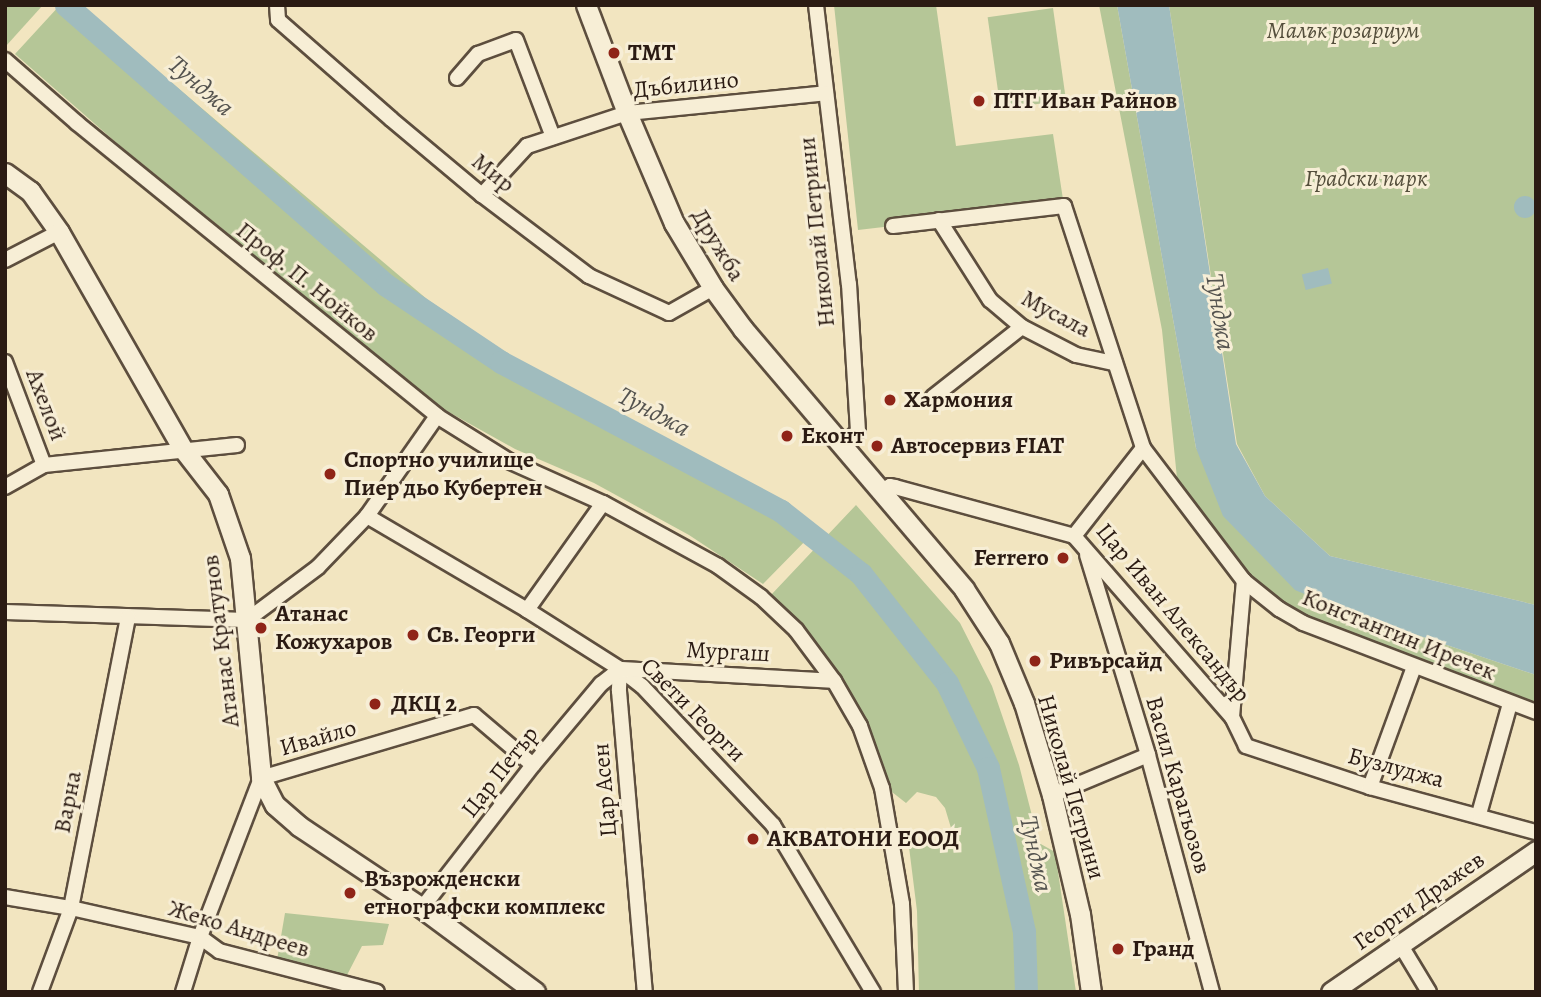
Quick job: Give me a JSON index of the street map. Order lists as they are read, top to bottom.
{
  "streets": {
    "street": [
      "Дъбилино",
      "Мир",
      "Николай Петрини",
      "Дружба",
      "Проф. П. Нойков",
      "Мусала",
      "Ахелой",
      "Цар Иван Александър",
      "Константин Иречек",
      "Атанас Кратунов",
      "Мургаш",
      "Свети Георги",
      "Ивайло",
      "Бузлуджа",
      "Цар Петър",
      "Васил Карагьозов",
      "Цар Асен",
      "Варна",
      "Георги Дражев",
      "Жеко Андреев"
    ]
  },
  "crossings": [
    ["Дъбилино", "Мир"],
    ["Дъбилино", "Николай Петрини"],
    ["Дъбилино", "Дружба"],
    ["Мир", "Дружба"],
    ["Николай Петрини", "Дружба"],
    ["Проф. П. Нойков", "Мургаш"],
    ["Цар Иван Александър", "Константин Иречек"],
    ["Цар Иван Александър", "Бузлуджа"],
    ["Цар Иван Александър", "Васил Карагьозов"],
    ["Атанас Кратунов", "Ивайло"],
    ["Атанас Кратунов", "Цар Петър"],
    ["Мургаш", "Свети Георги"],
    ["Мургаш", "Цар Петър"],
    ["Мургаш", "Цар Асен"],
    ["Свети Георги", "Цар Петър"],
    ["Свети Георги", "Цар Асен"],
    ["Ивайло", "Цар Петър"],
    ["Цар Петър", "Цар Асен"],
    ["Варна", "Жеко Андреев"]
  ],
  "water": ["Тунджа"],
  "parks": ["Малък розариум", "Градски парк"],
  "places": [
    "ТМТ",
    "ПТГ Иван Райнов",
    "Хармония",
    "Еконт",
    "Автосервиз FIAT",
    "Спортно училище Пиер дьо Кубертен",
    "Ferrero",
    "Атанас Кожухаров",
    "Св. Георги",
    "Ривърсайд",
    "ДКЦ 2",
    "АКВАТОНИ ЕООД",
    "Възрожденски етнографски комплекс",
    "Гранд"
  ]
}
